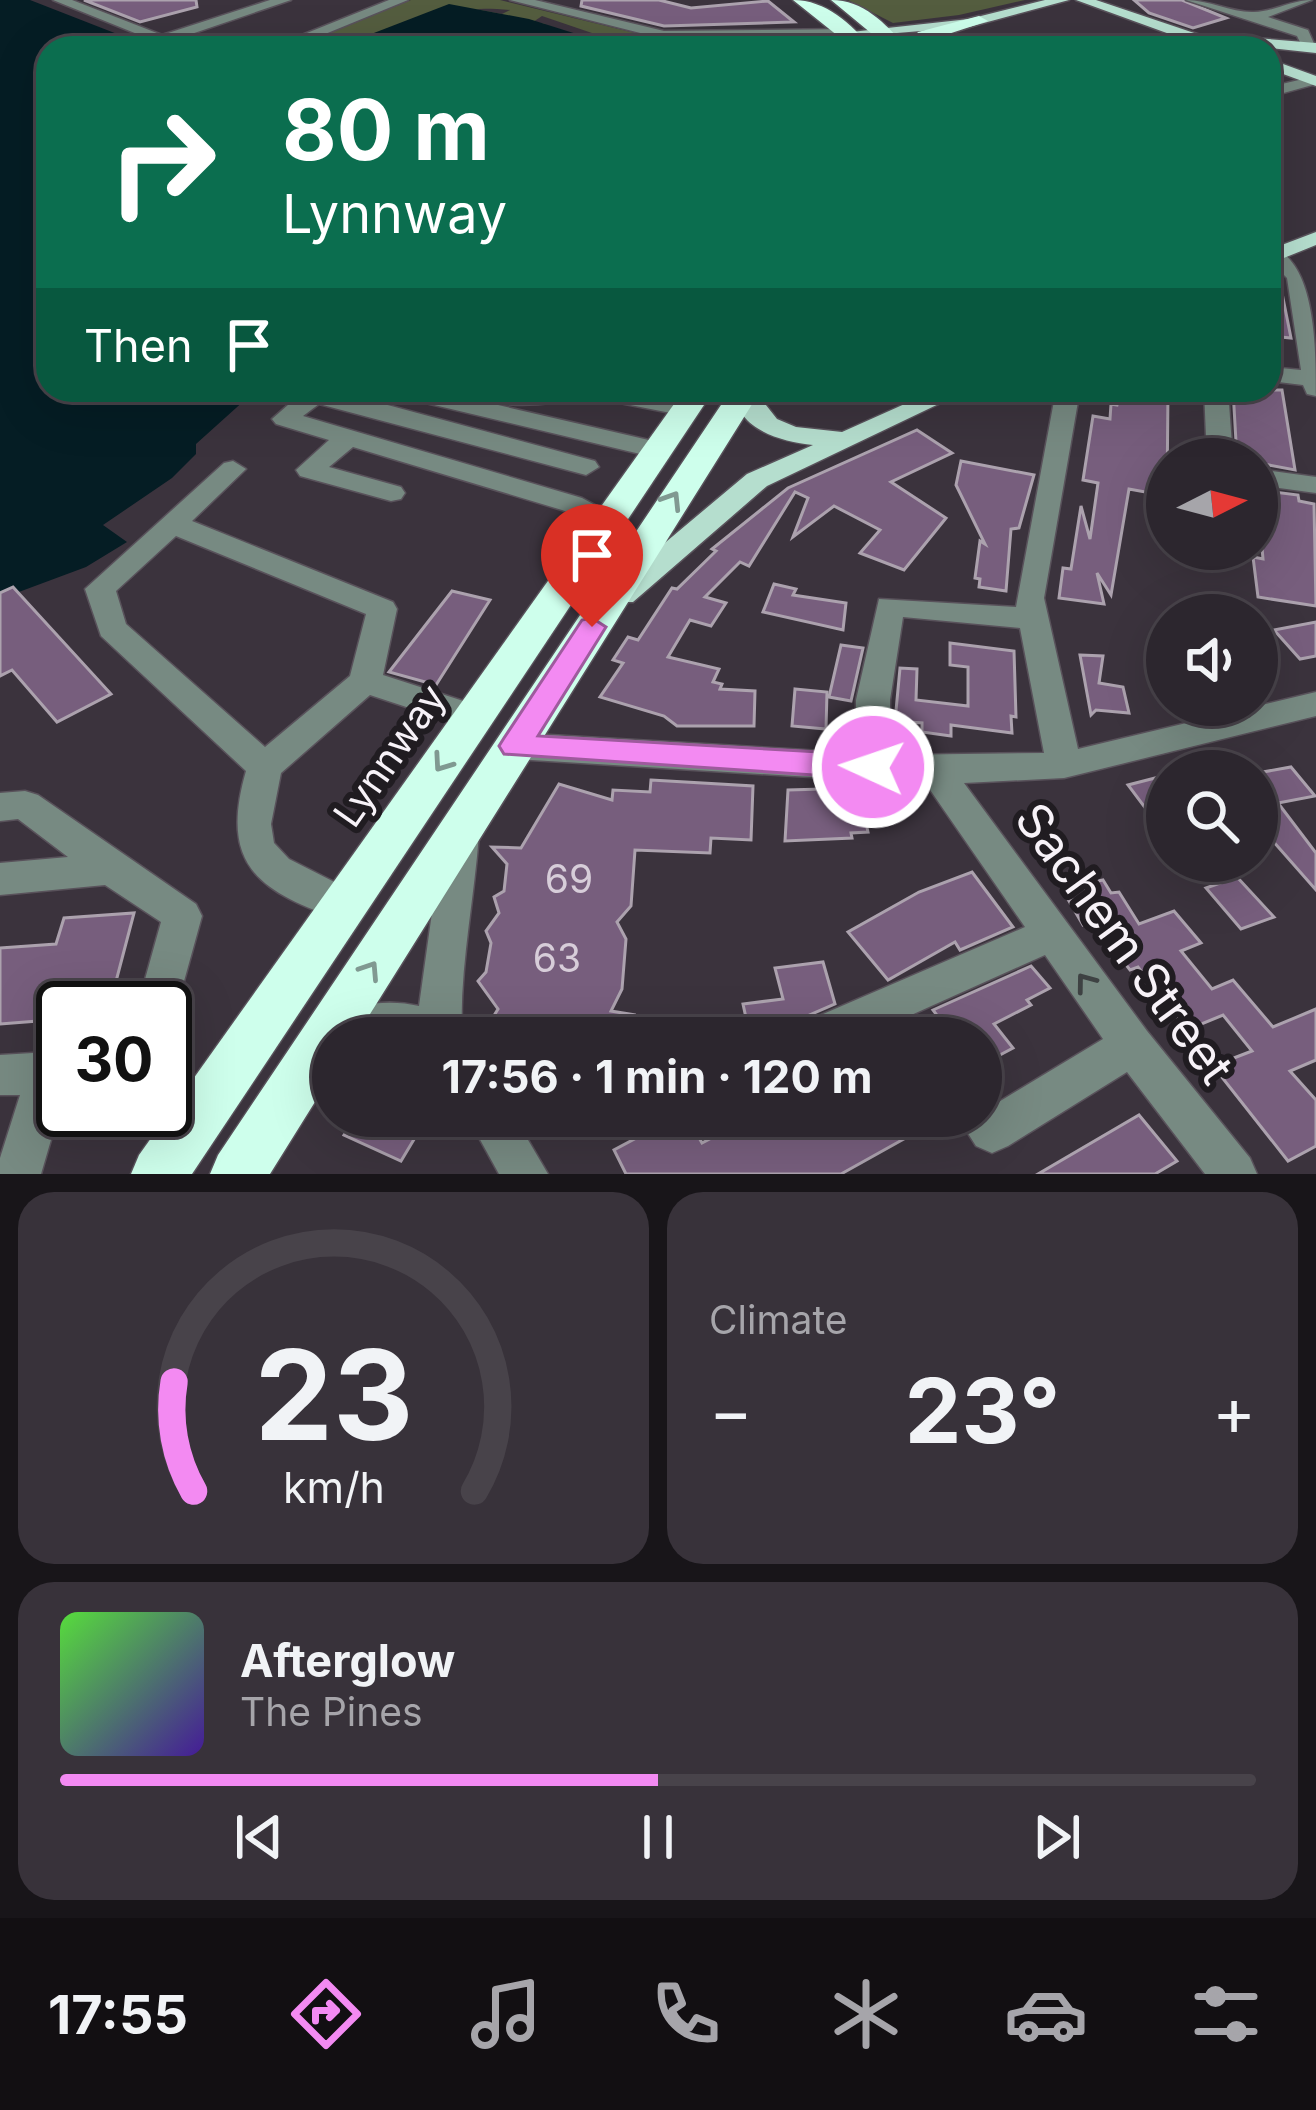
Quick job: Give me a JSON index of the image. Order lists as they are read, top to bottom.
{
  "streets": {
    "highway": ["Lynnway"],
    "street": ["Sachem Street"]
  },
  "house_numbers": ["69", "63"],
  "north": "right",
  "page": {
    "turn": ["80 m", "Lynnway"],
    "then": "Then",
    "limit": "30",
    "trip": "17:56 · 1 min · 120 m",
    "tile": "Climate",
    "heat": ["−", "23°", "+"],
    "song": ["Afterglow", "The Pines"],
    "tabs": "17:55",
    "gauge": ["23", "km/h"]
  }
}
